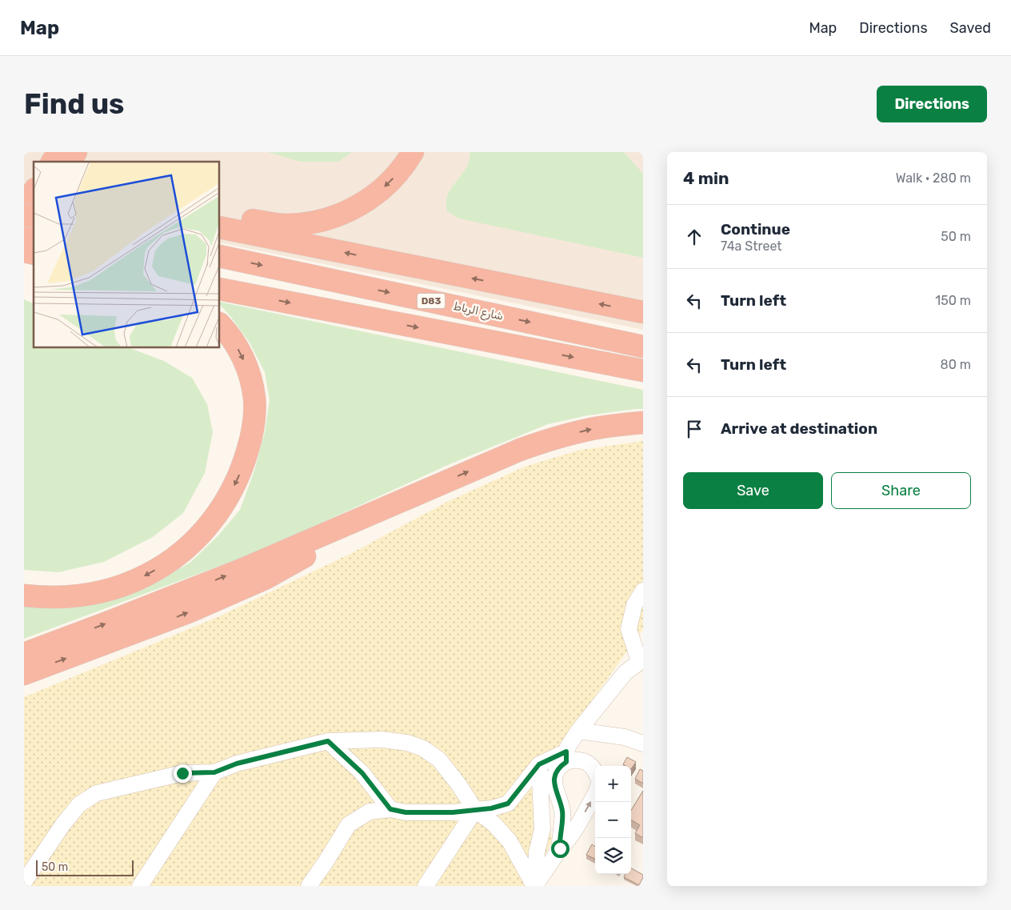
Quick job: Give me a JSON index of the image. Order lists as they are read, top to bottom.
{
  "streets": {
    "highway": ["D83", "شارع الرباط"]
  },
  "scale_bar": "50 m",
  "page": {
    "header": "Map",
    "nav": ["Map", "Directions", "Saved"],
    "buttons": [
      "Directions",
      ["Save", "Share"]
    ],
    "title": "Find us",
    "heading": ["4 min", "Walk · 280 m"],
    "list": [
      ["Continue", "74a Street", "50 m"],
      ["Turn left", "150 m"],
      ["Turn left", "80 m"],
      "Arrive at destination"
    ],
    "map_buttons": ["+", "−"],
    "scale": "50 m"
  }
}
